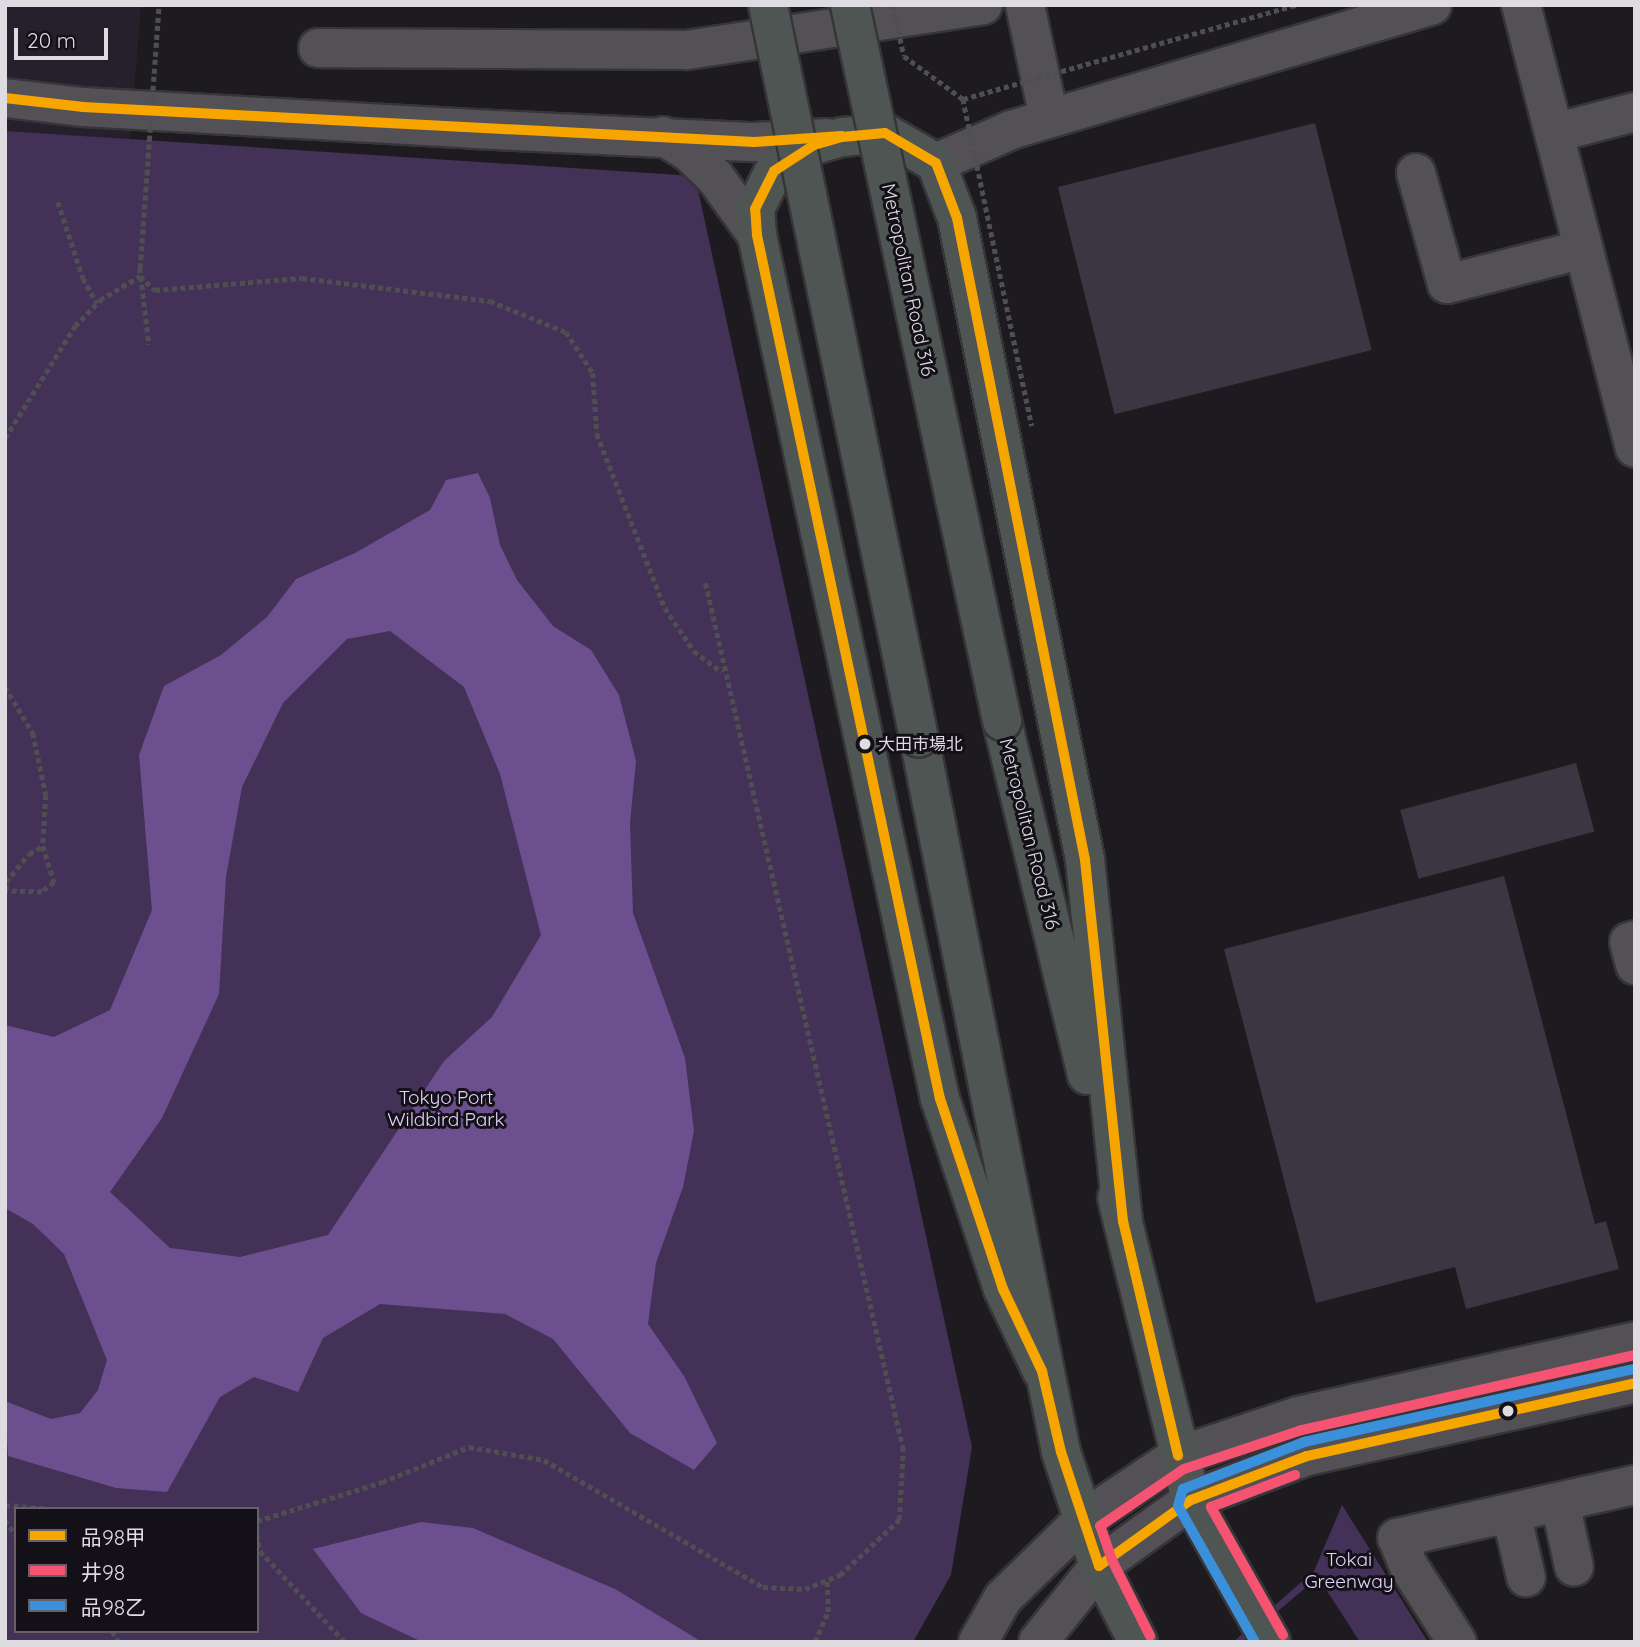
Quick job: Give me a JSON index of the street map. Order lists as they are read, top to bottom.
{
  "streets": {
    "main road": ["Metropolitan Road 316"]
  },
  "parks": ["Tokyo Port Wildbird Park", "Tokai Greenway"],
  "places": ["大田市場北"],
  "lines": ["transit line 品98甲", "transit line 井98", "transit line 品98乙"],
  "legend": ["品98甲", "井98", "品98乙"],
  "scale_bar": "20 m"
}
